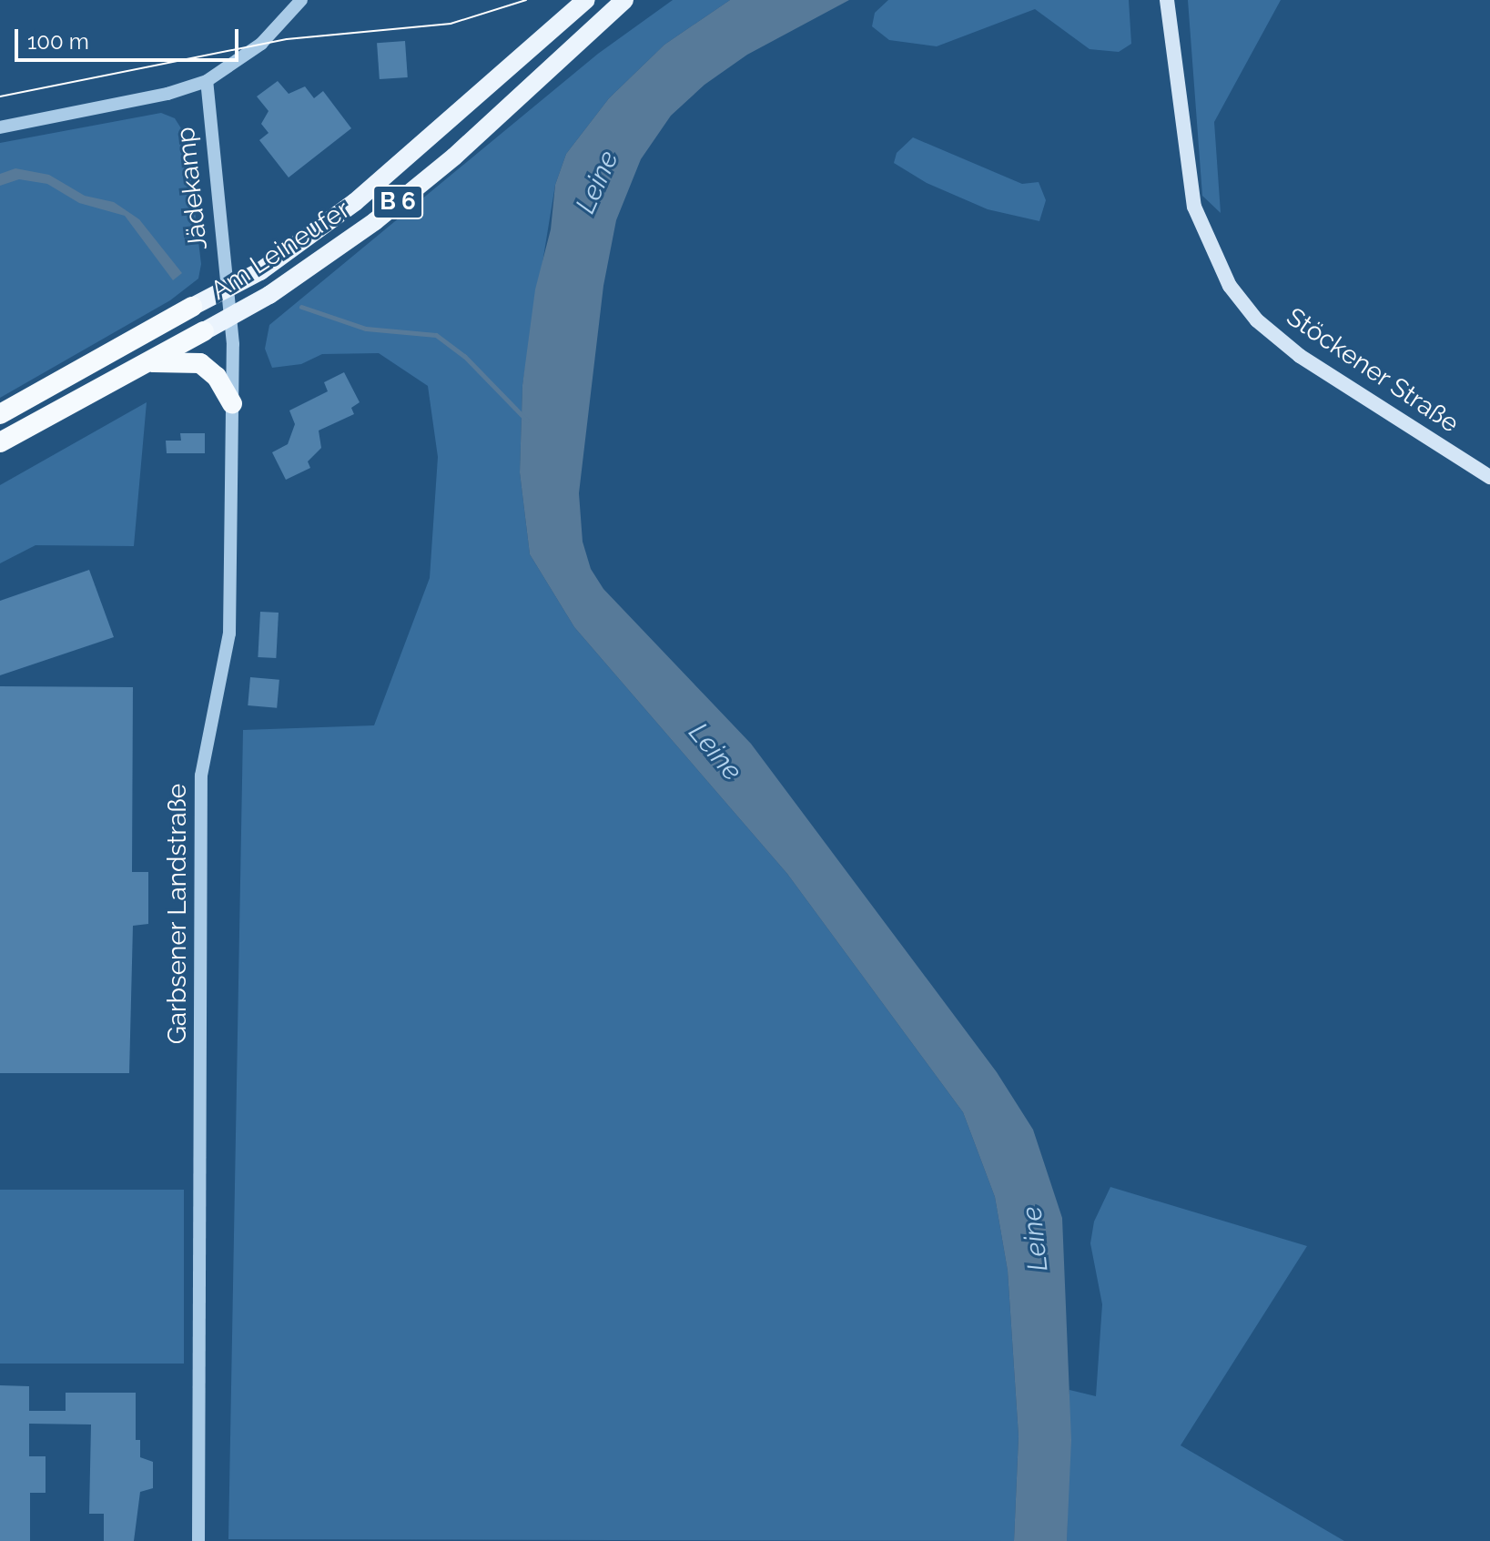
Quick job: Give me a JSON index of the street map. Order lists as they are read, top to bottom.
{
  "streets": {
    "highway": ["B 6", "Am Leineufer"],
    "main road": ["Stöckener Straße"],
    "street": ["Jädekamp", "Garbsener Landstraße"]
  },
  "crossings": [
    ["Jädekamp", "Am Leineufer"],
    ["Jädekamp", "Garbsener Landstraße"],
    ["Am Leineufer", "Garbsener Landstraße"]
  ],
  "water": ["Leine"],
  "scale_bar": "100 m"
}
